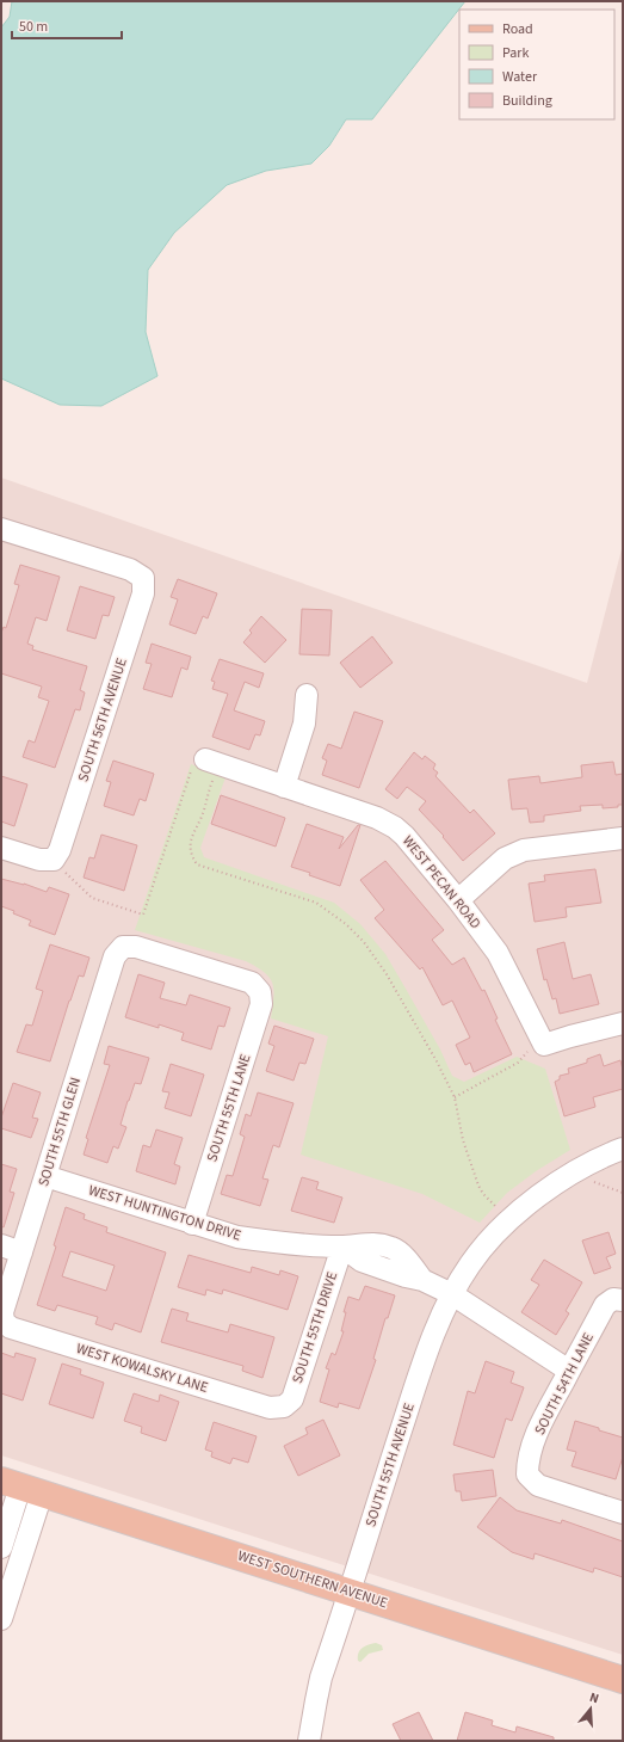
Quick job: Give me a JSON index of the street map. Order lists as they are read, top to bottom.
{
  "streets": {
    "main road": ["WEST SOUTHERN AVENUE"],
    "street": [
      "SOUTH 56TH AVENUE",
      "WEST PECAN ROAD",
      "SOUTH 55TH LANE",
      "SOUTH 55TH GLEN",
      "WEST HUNTINGTON DRIVE",
      "SOUTH 55TH DRIVE",
      "WEST KOWALSKY LANE",
      "SOUTH 54TH LANE",
      "SOUTH 55TH AVENUE"
    ]
  },
  "crossings": [
    ["SOUTH 55TH LANE", "SOUTH 55TH GLEN"],
    ["SOUTH 55TH LANE", "WEST HUNTINGTON DRIVE"],
    ["SOUTH 55TH GLEN", "WEST HUNTINGTON DRIVE"],
    ["SOUTH 55TH GLEN", "WEST KOWALSKY LANE"],
    ["WEST HUNTINGTON DRIVE", "SOUTH 55TH DRIVE"],
    ["WEST HUNTINGTON DRIVE", "SOUTH 54TH LANE"],
    ["WEST HUNTINGTON DRIVE", "SOUTH 55TH AVENUE"],
    ["SOUTH 55TH DRIVE", "WEST KOWALSKY LANE"],
    ["SOUTH 55TH AVENUE", "WEST SOUTHERN AVENUE"]
  ],
  "legend": [
    "Road",
    "Park",
    "Water",
    "Building"
  ],
  "scale_bar": "50 m",
  "north": "top"
}
